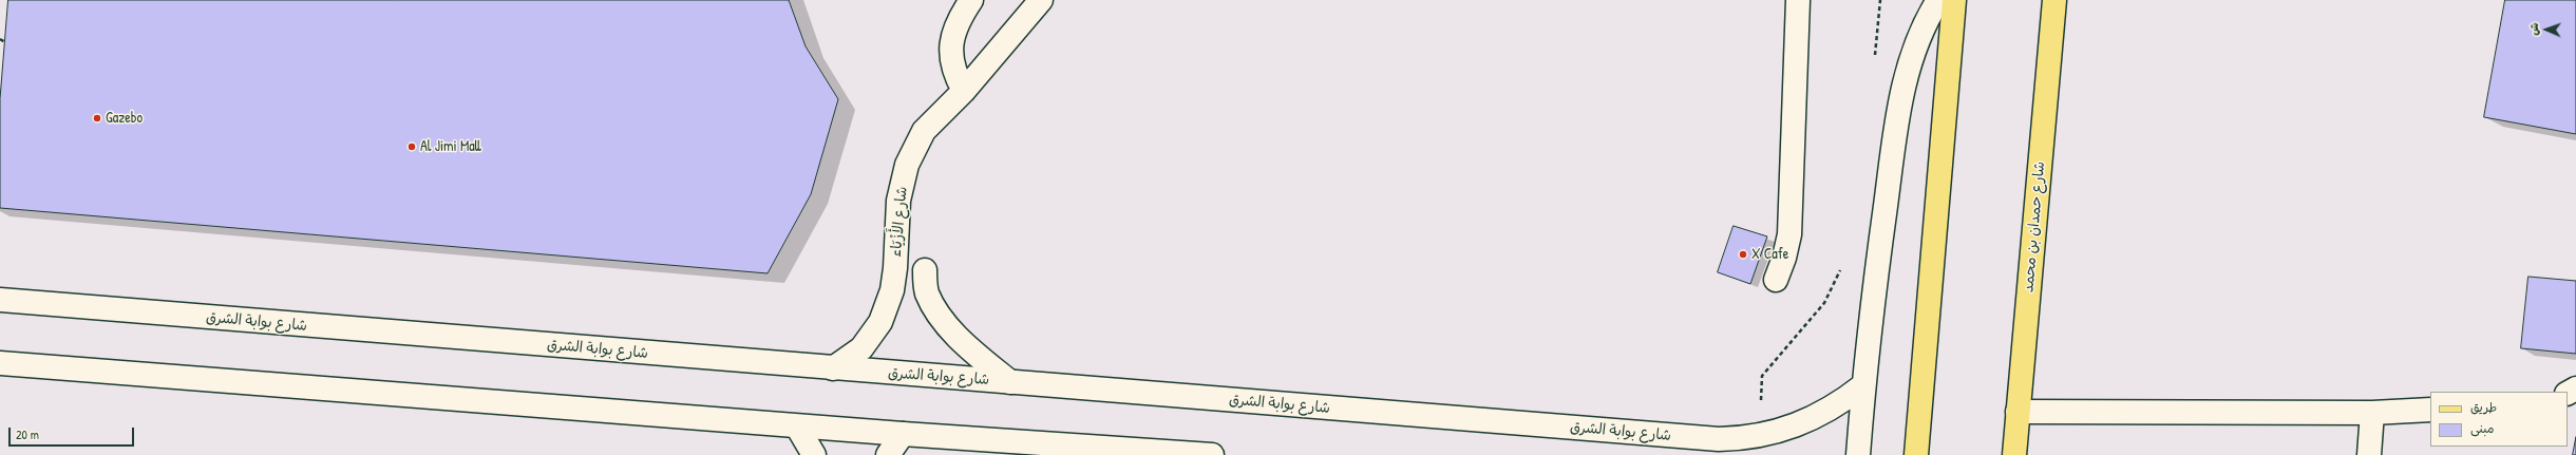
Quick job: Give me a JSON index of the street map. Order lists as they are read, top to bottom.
{
  "streets": {
    "main road": ["شارع حمدان بن محمد"],
    "street": ["شارع الأَزْيَاء", "شارع بوابة الشرق"]
  },
  "crossings": [
    ["شارع الأَزْيَاء", "شارع بوابة الشرق"]
  ],
  "places": ["Gazebo", "Al Jimi Mall", "X Cafe"],
  "legend": ["طريق", "مبنى"],
  "scale_bar": "20 m",
  "north": "left"
}
